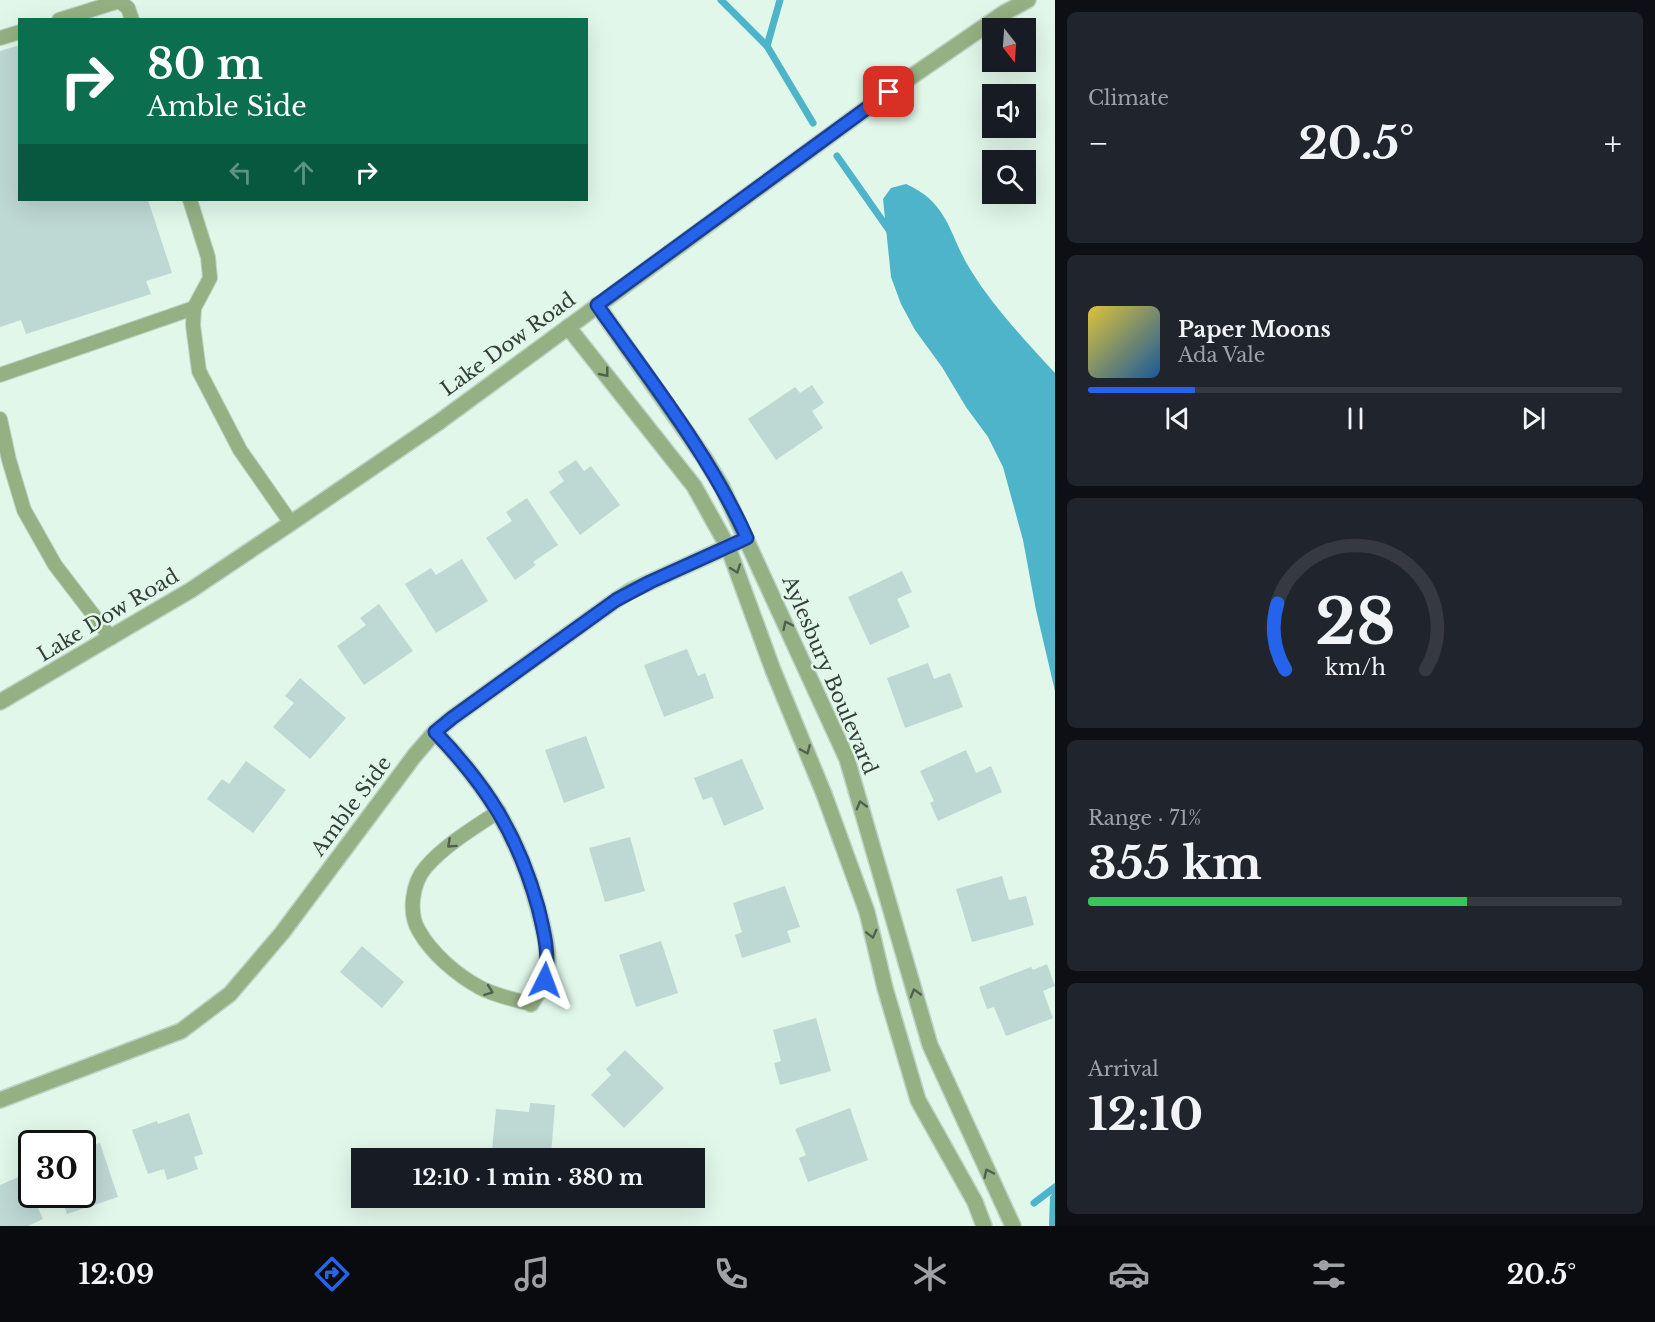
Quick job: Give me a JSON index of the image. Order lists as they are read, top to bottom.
{
  "streets": {
    "street": ["Lake Dow Road", "Aylesbury Boulevard", "Amble Side"]
  },
  "crossings": [
    ["Lake Dow Road", "Aylesbury Boulevard"],
    ["Aylesbury Boulevard", "Amble Side"]
  ],
  "north": "bottom",
  "page": {
    "tile": [
      "Climate",
      ["Range · 71%", "355 km"],
      ["Arrival", "12:10"]
    ],
    "turn": ["80 m", "Amble Side"],
    "heat": ["−", "20.5°", "+"],
    "song": ["Paper Moons", "Ada Vale"],
    "limit": "30",
    "trip": "12:10 · 1 min · 380 m",
    "tabs": ["12:09", "20.5°"],
    "gauge": ["28", "km/h"]
  }
}
